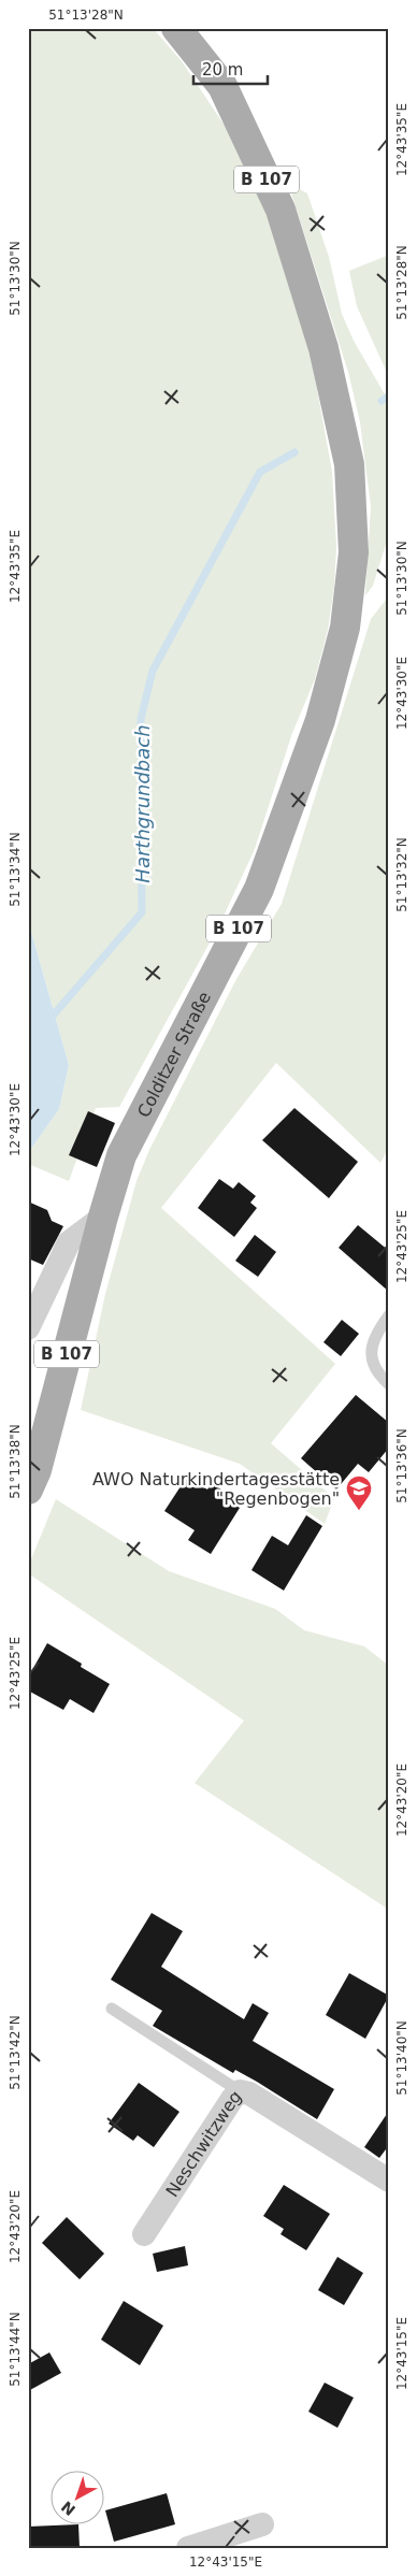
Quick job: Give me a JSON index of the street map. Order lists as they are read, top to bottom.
{
  "streets": {
    "main road": ["B 107", "Colditzer Straße"],
    "street": ["Neschwitzweg"]
  },
  "water": ["Harthgrundbach"],
  "places": {
    "school or university": ["AWO Naturkindertagesstätte \"Regenbogen\""]
  },
  "scale_bar": "20 m",
  "north": "bottom left",
  "coordinates": [
    "51°13'28\"N",
    "12°43'35\"E",
    "51°13'30\"N",
    "12°43'30\"E",
    "51°13'34\"N",
    "51°13'32\"N",
    "12°43'25\"E",
    "51°13'38\"N",
    "51°13'36\"N",
    "12°43'20\"E",
    "51°13'42\"N",
    "51°13'40\"N",
    "51°13'44\"N",
    "12°43'15\"E"
  ]
}
